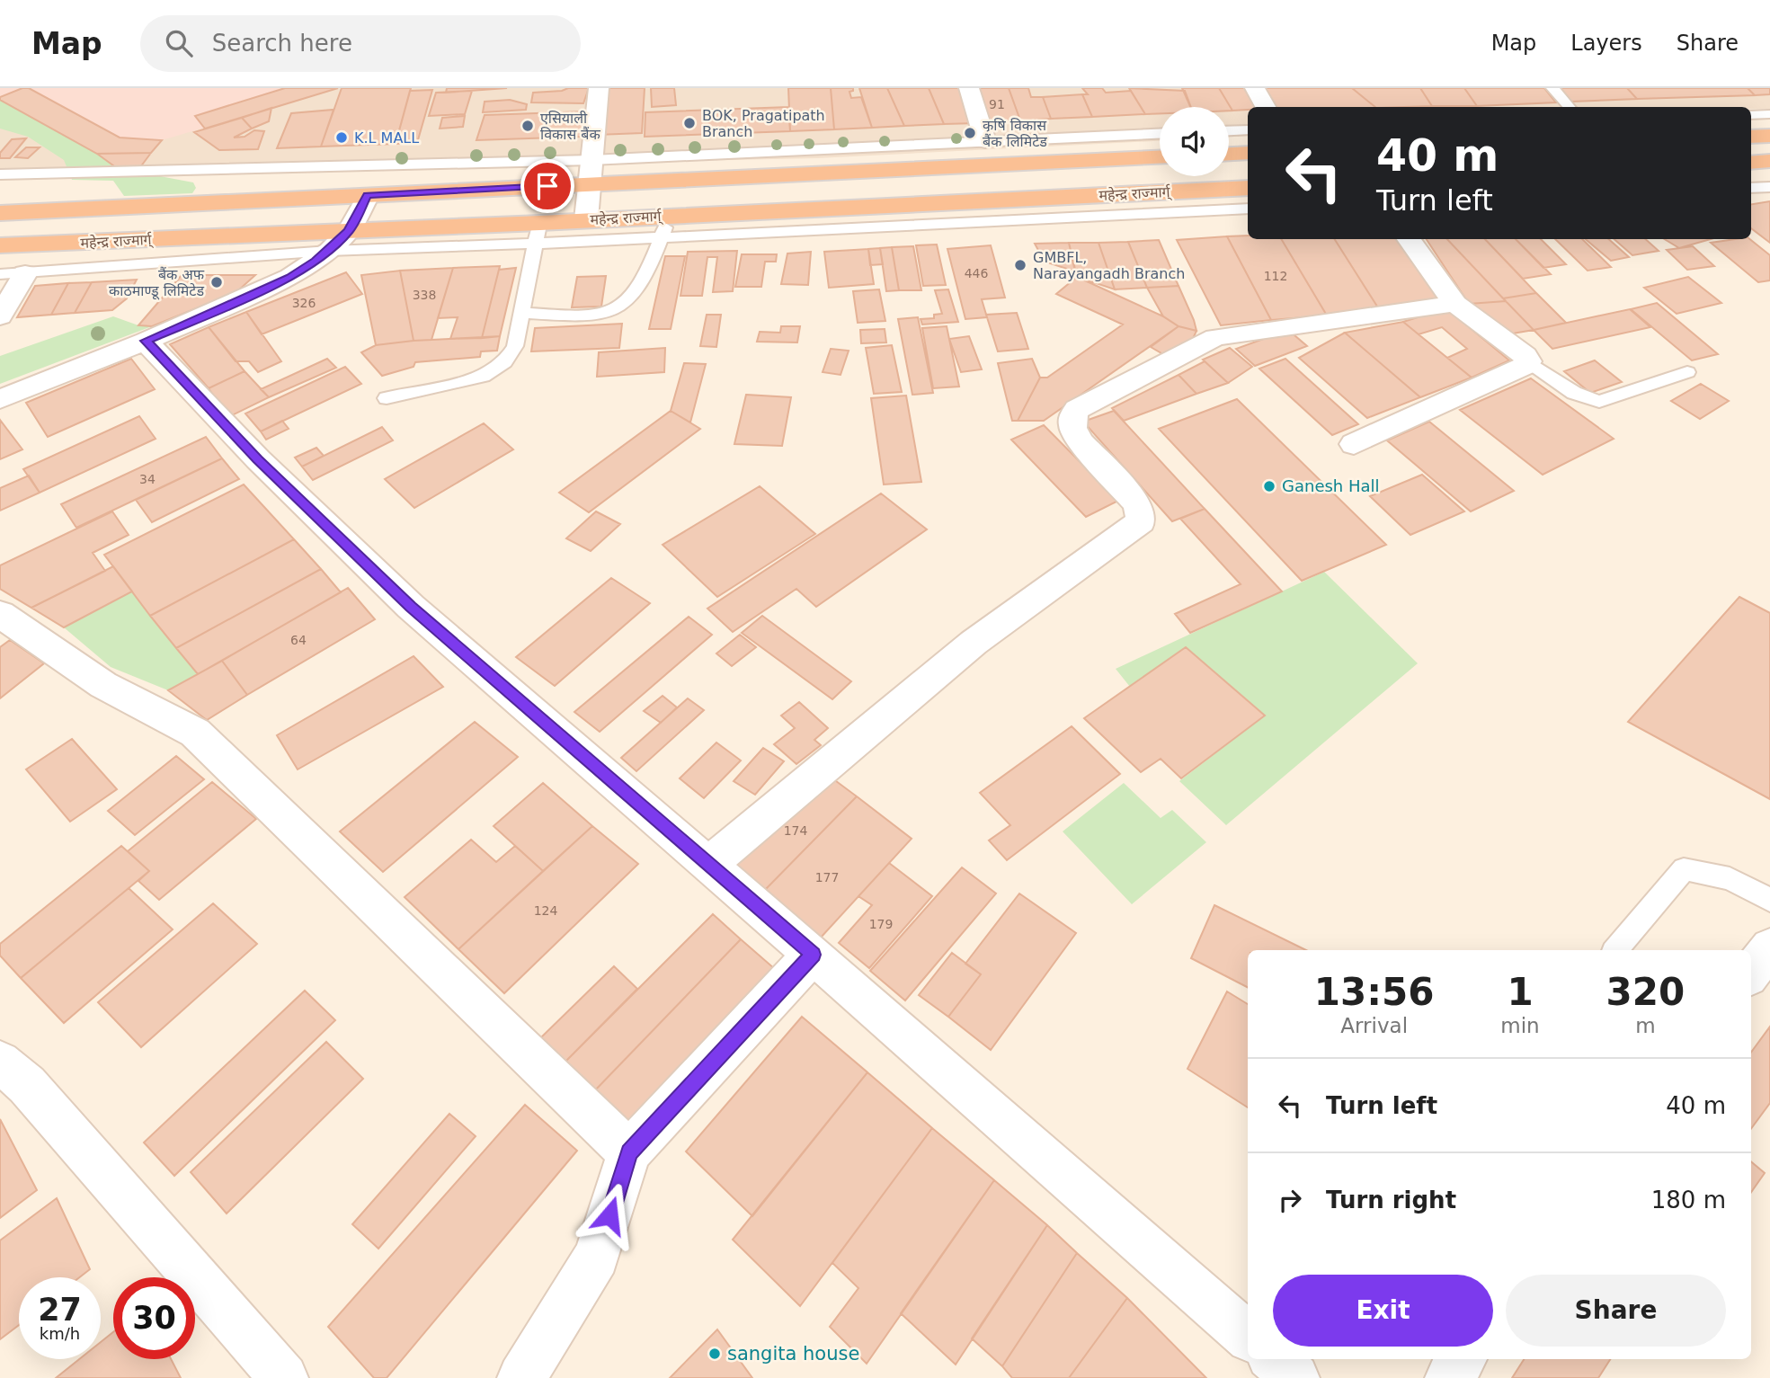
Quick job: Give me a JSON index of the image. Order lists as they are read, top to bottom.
{
  "streets": {
    "highway": ["महेन्द्र राज्मार्ग्"]
  },
  "places": [
    "BOK, Pragatipath Branch",
    "एसियाली विकास बैंक",
    "कृषि विकास बैंक लिमिटेड",
    "K.L MALL",
    "GMBFL, Narayangadh Branch",
    "बैंक अफ काठमाण्डू लिमिटेड",
    "Ganesh Hall",
    "sangita house"
  ],
  "house_numbers": [
    "91",
    "446",
    "112",
    "338",
    "326",
    "34",
    "64",
    "174",
    "177",
    "124",
    "179"
  ],
  "page": {
    "header": "Map",
    "search": "Search here",
    "nav": ["Map", "Layers", "Share"],
    "turn": ["40 m", "Turn left"],
    "eta": [
      "13:56",
      "Arrival",
      "1",
      "min",
      "320",
      "m"
    ],
    "list": [
      {
        "name": "Turn left",
        "value": "40 m"
      },
      {
        "name": "Turn right",
        "value": "180 m"
      }
    ],
    "buttons": ["Exit", "Share"],
    "speed": "27 km/h",
    "limit": "30"
  }
}
